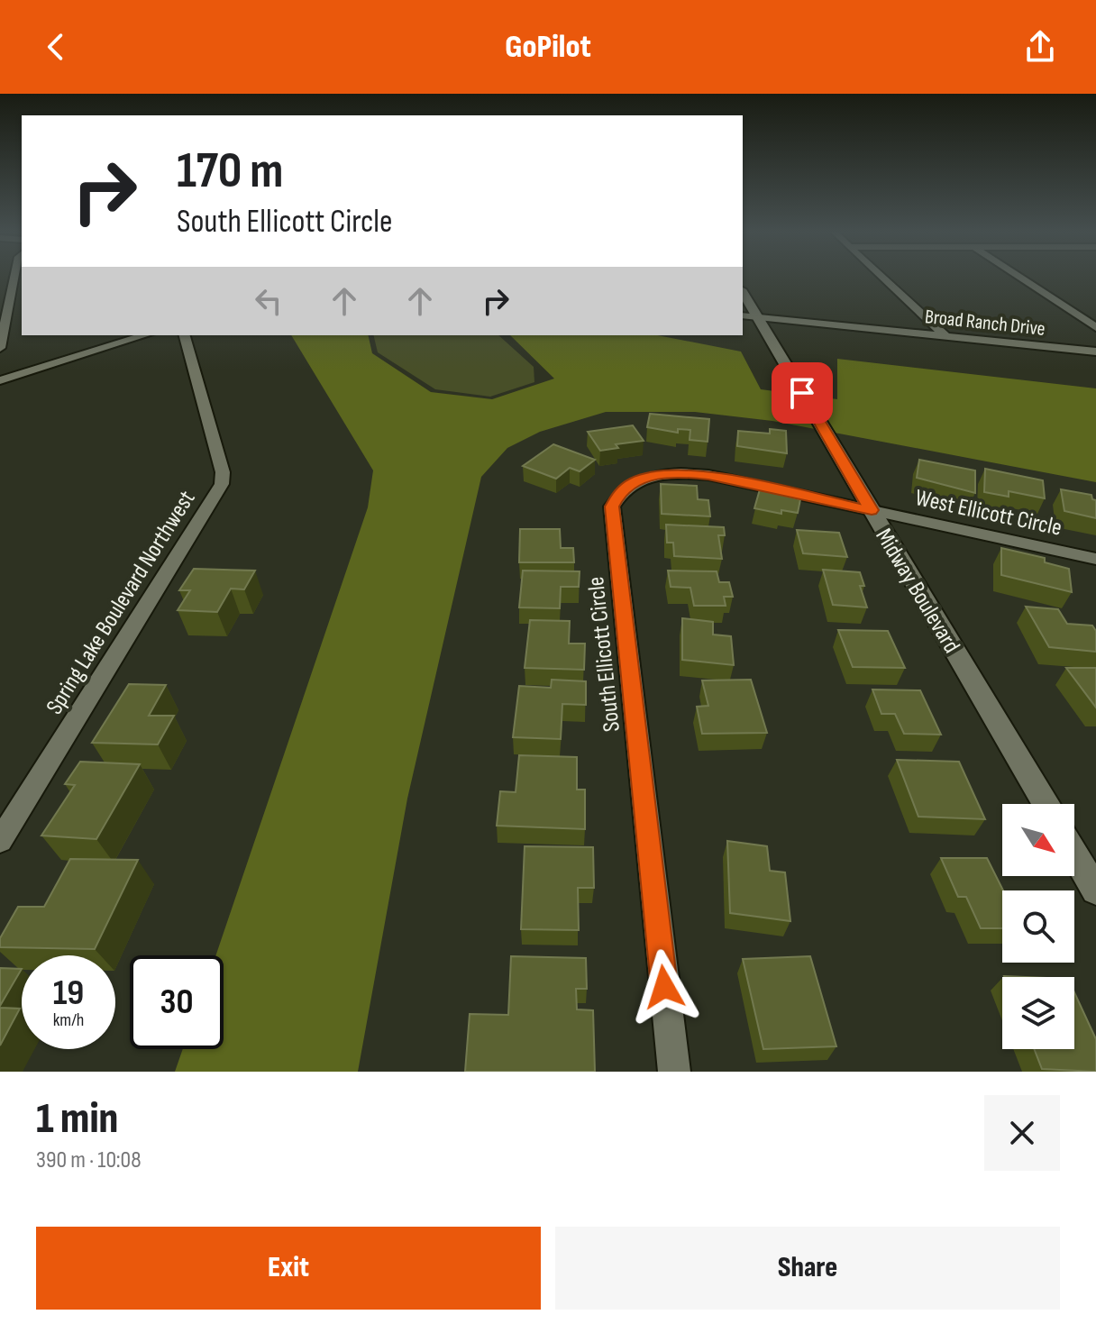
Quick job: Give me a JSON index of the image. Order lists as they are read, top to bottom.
{
  "streets": {
    "street": [
      "Broad Ranch Drive",
      "West Ellicott Circle",
      "Midway Boulevard",
      "Spring Lake Boulevard Northwest",
      "South Ellicott Circle"
    ]
  },
  "crossings": [
    ["Broad Ranch Drive", "Midway Boulevard"],
    ["West Ellicott Circle", "Midway Boulevard"],
    ["West Ellicott Circle", "South Ellicott Circle"],
    ["Midway Boulevard", "South Ellicott Circle"]
  ],
  "north": "bottom right",
  "page": {
    "header": "GoPilot",
    "turn": ["170 m", "South Ellicott Circle"],
    "speed": "19 km/h",
    "limit": "30",
    "heading": ["1 min", "390 m · 10:08"],
    "buttons": ["Exit", "Share"]
  }
}
